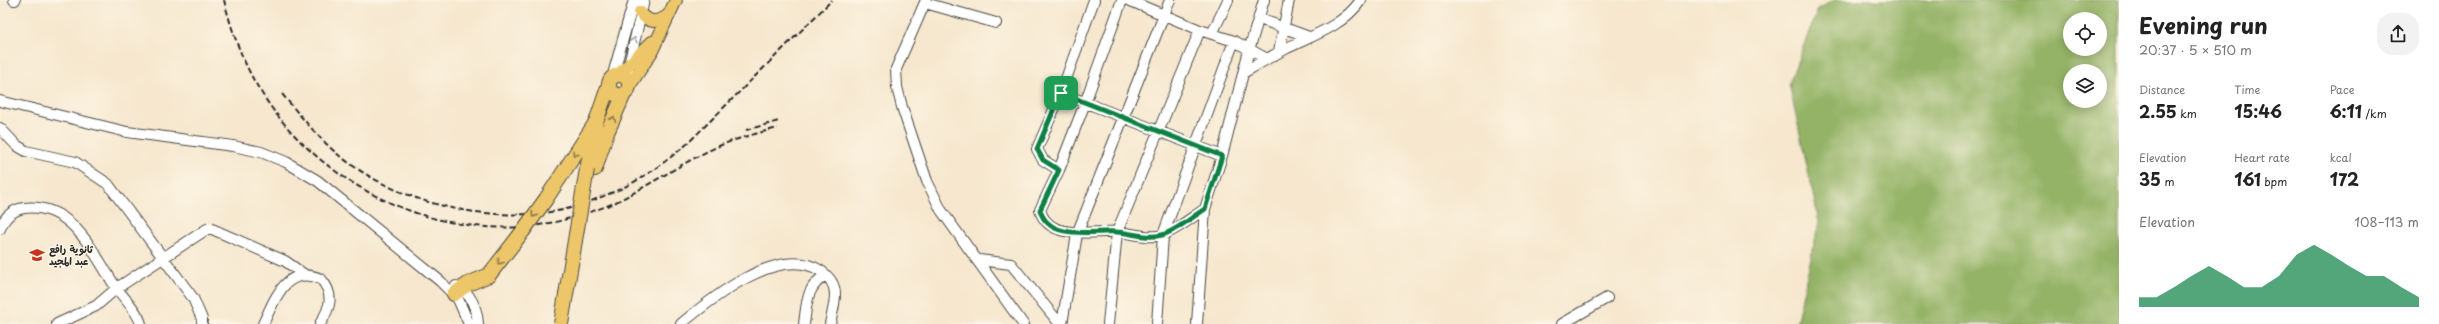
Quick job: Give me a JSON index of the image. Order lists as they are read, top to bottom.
{
  "places": {
    "school or university": ["ثانوية رافع عبد المجيد"]
  },
  "page": {
    "heading": ["Evening run", "20:37 · 5 × 510 m"],
    "stats": [
      ["Distance", "2.55 km"],
      ["Time", "15:46"],
      ["Pace", "6:11 /km"],
      ["Elevation", "35 m"],
      ["Heart rate", "161 bpm"],
      ["kcal", "172"]
    ],
    "chart": ["Elevation", "108–113 m"]
  }
}
